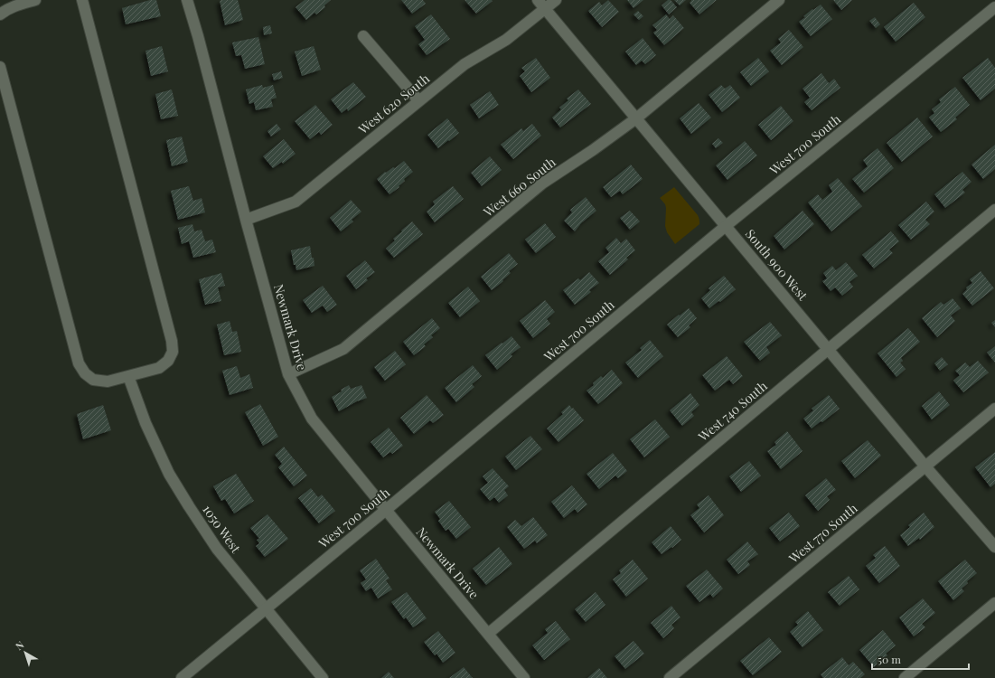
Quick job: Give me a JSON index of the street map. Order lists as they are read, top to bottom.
{
  "streets": {
    "street": [
      "West 620 South",
      "West 700 South",
      "West 660 South",
      "South 900 West",
      "Newmark Drive",
      "West 740 South",
      "1050 West",
      "West 770 South"
    ]
  },
  "crossings": [
    ["West 620 South", "South 900 West"],
    ["West 620 South", "Newmark Drive"],
    ["West 700 South", "South 900 West"],
    ["West 700 South", "Newmark Drive"],
    ["West 700 South", "1050 West"],
    ["West 660 South", "South 900 West"],
    ["West 660 South", "Newmark Drive"],
    ["South 900 West", "West 740 South"],
    ["South 900 West", "West 770 South"],
    ["Newmark Drive", "West 740 South"]
  ],
  "scale_bar": "50 m",
  "north": "top left"
}
